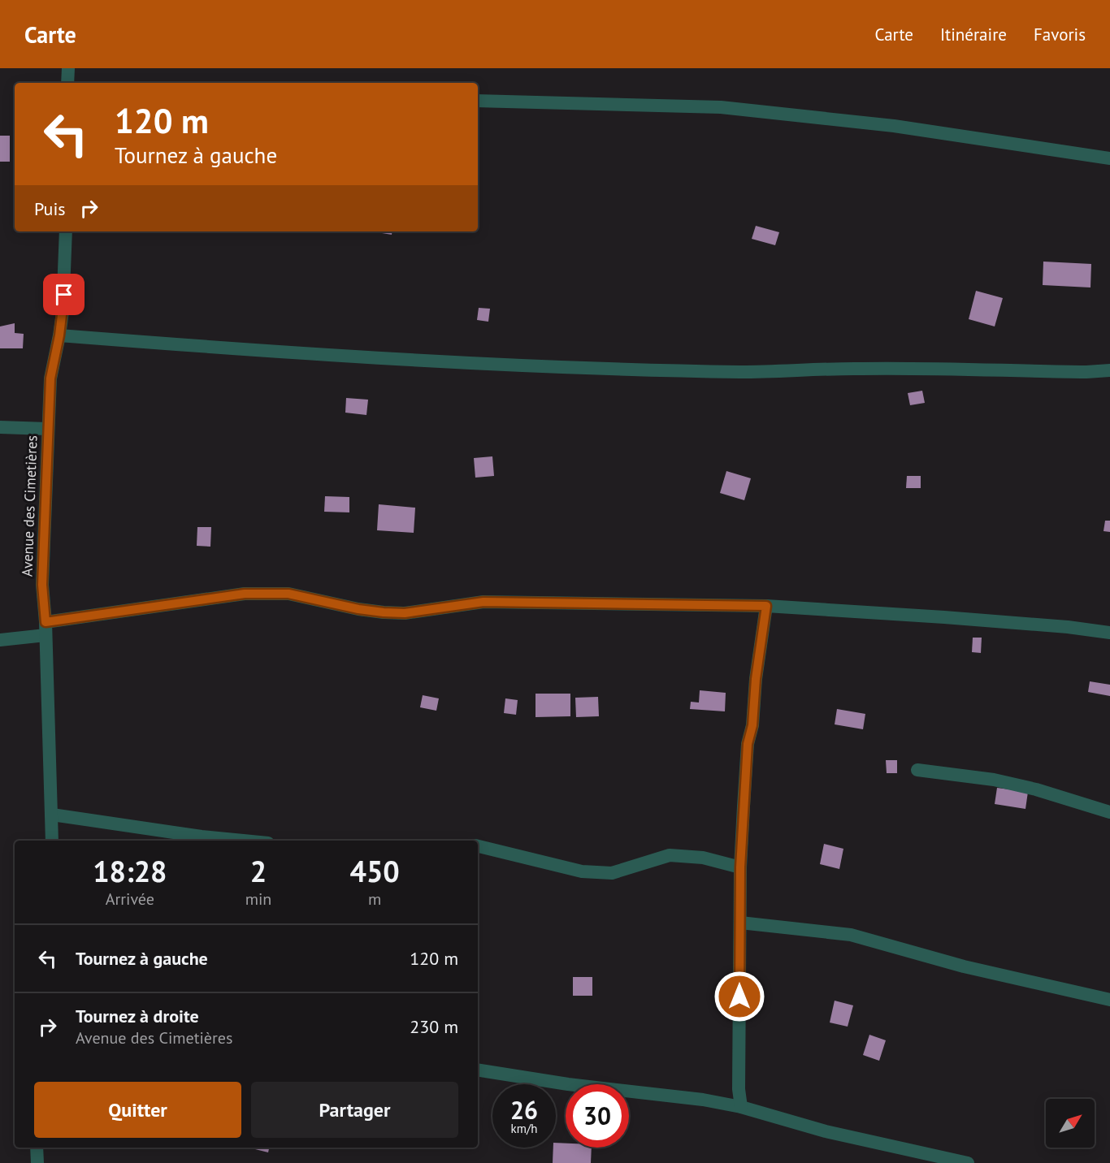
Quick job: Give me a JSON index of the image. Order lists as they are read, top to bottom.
{
  "streets": {
    "street": ["Avenue des Cimetières"]
  },
  "north": "top right",
  "page": {
    "header": "Carte",
    "nav": ["Carte", "Itinéraire", "Favoris"],
    "turn": ["120 m", "Tournez à gauche"],
    "then": "Puis",
    "eta": [
      "18:28",
      "Arrivée",
      "2",
      "min",
      "450",
      "m"
    ],
    "list": [
      {
        "name": "Tournez à gauche",
        "value": "120 m"
      },
      {
        "name": "Tournez à droite",
        "note": "Avenue des Cimetières",
        "value": "230 m"
      }
    ],
    "buttons": ["Quitter", "Partager"],
    "speed": "26 km/h",
    "limit": "30"
  }
}
